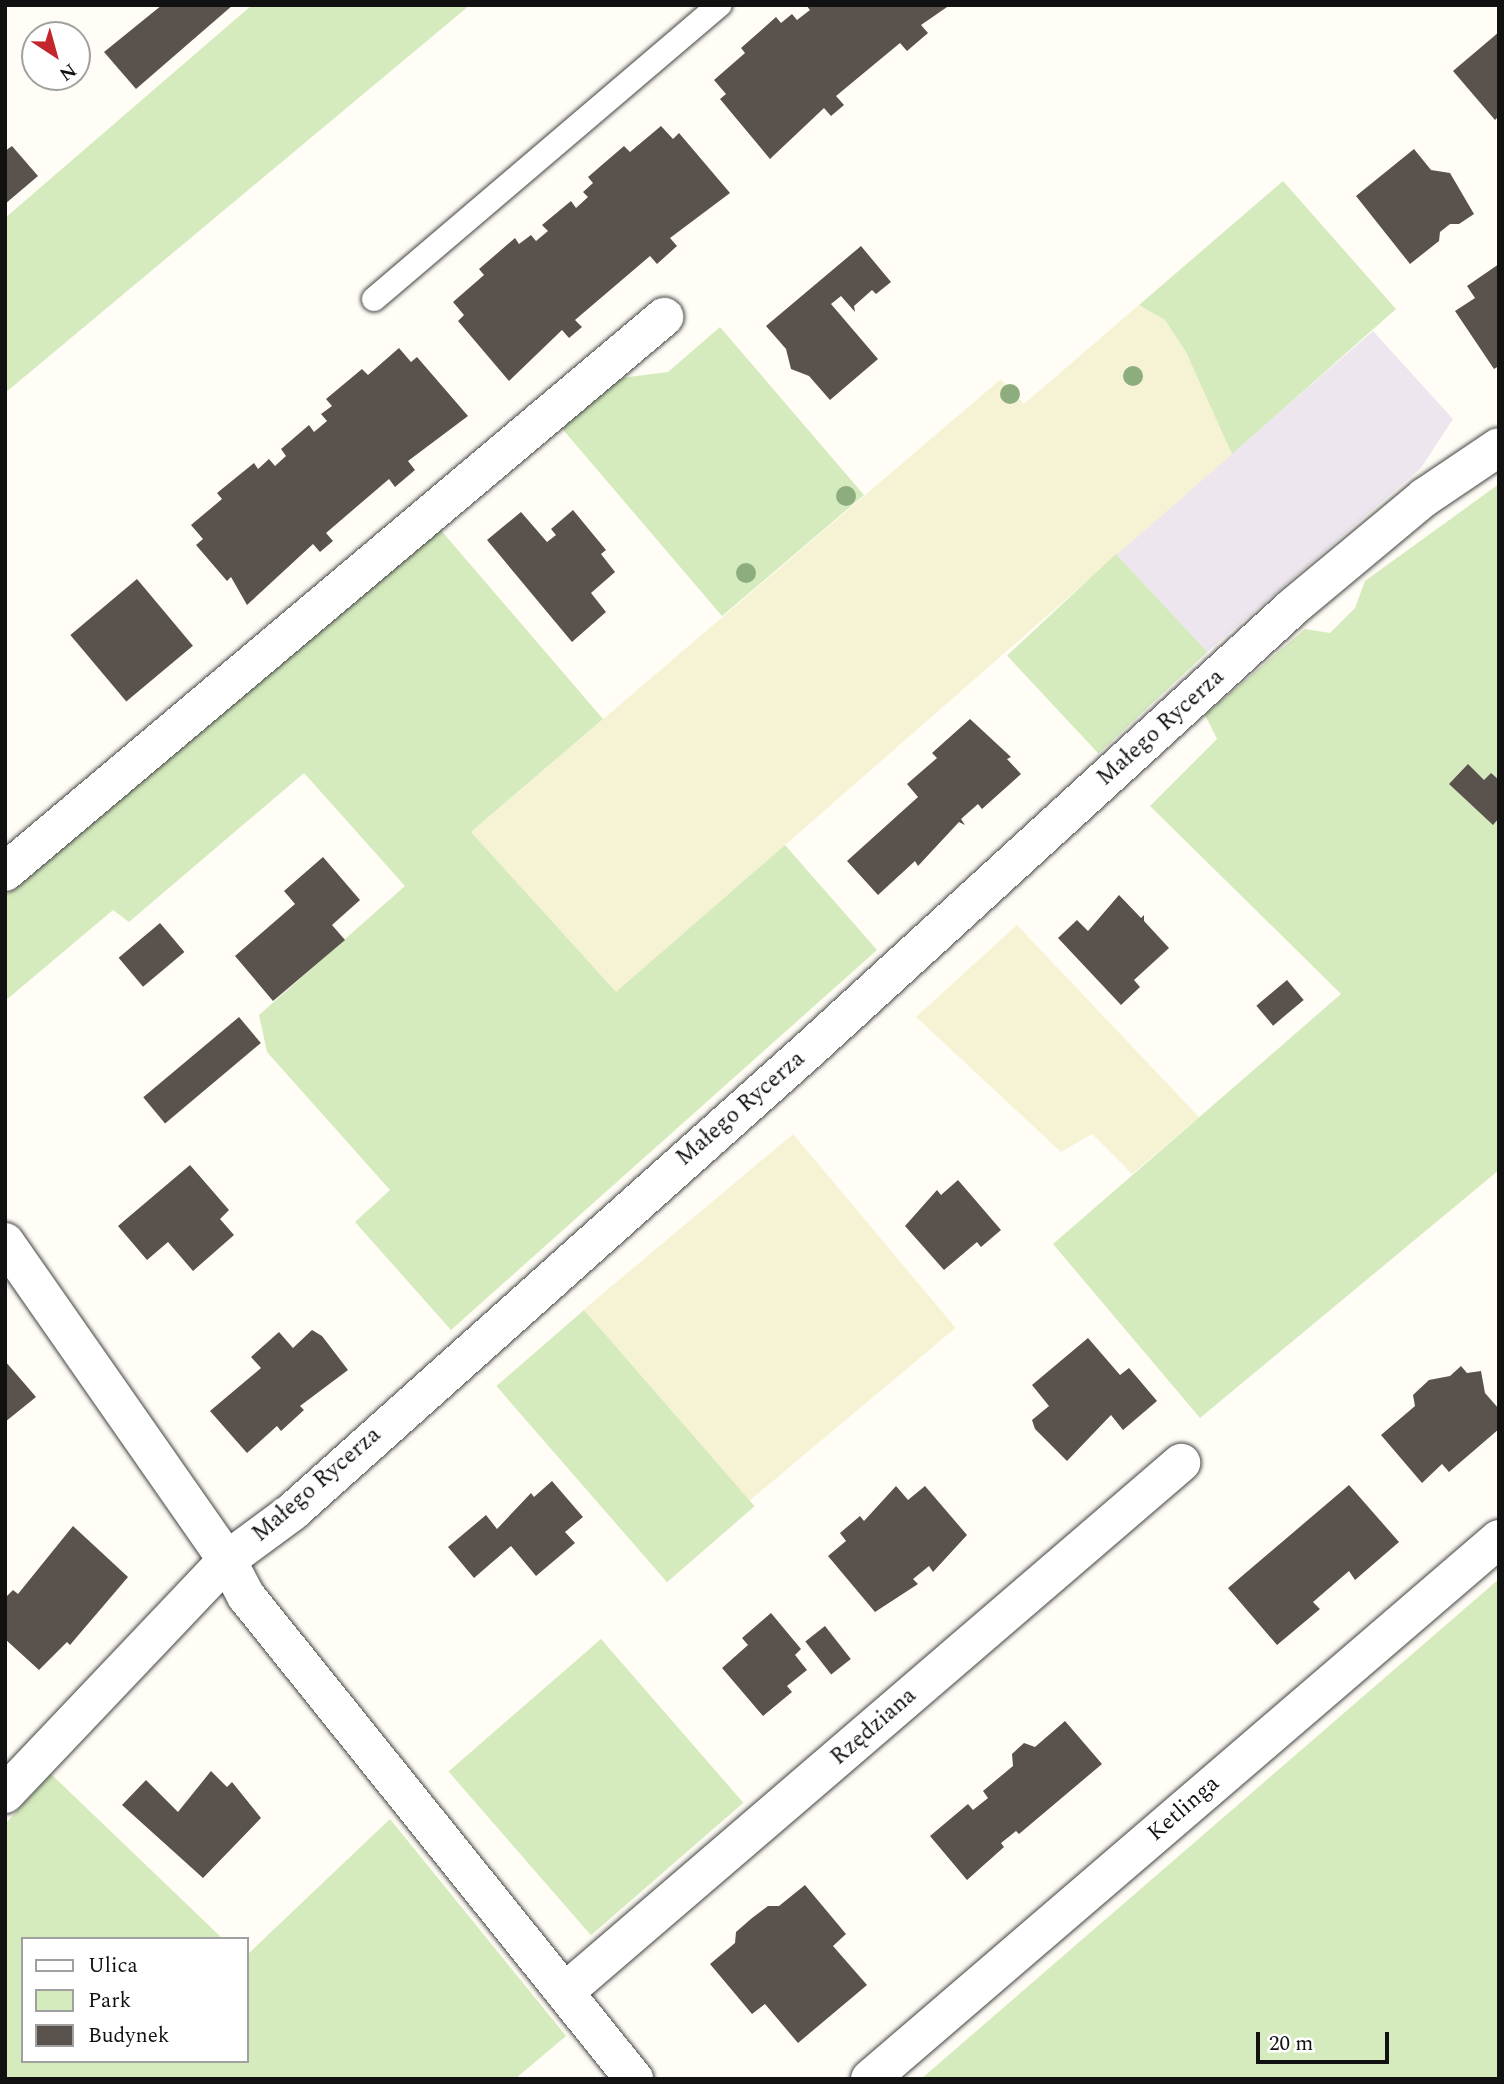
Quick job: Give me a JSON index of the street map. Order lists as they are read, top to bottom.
{
  "streets": {
    "street": ["Małego Rycerza", "Rzędziana", "Ketlinga"]
  },
  "legend": ["Ulica", "Park", "Budynek"],
  "scale_bar": "20 m",
  "north": "bottom right"
}
